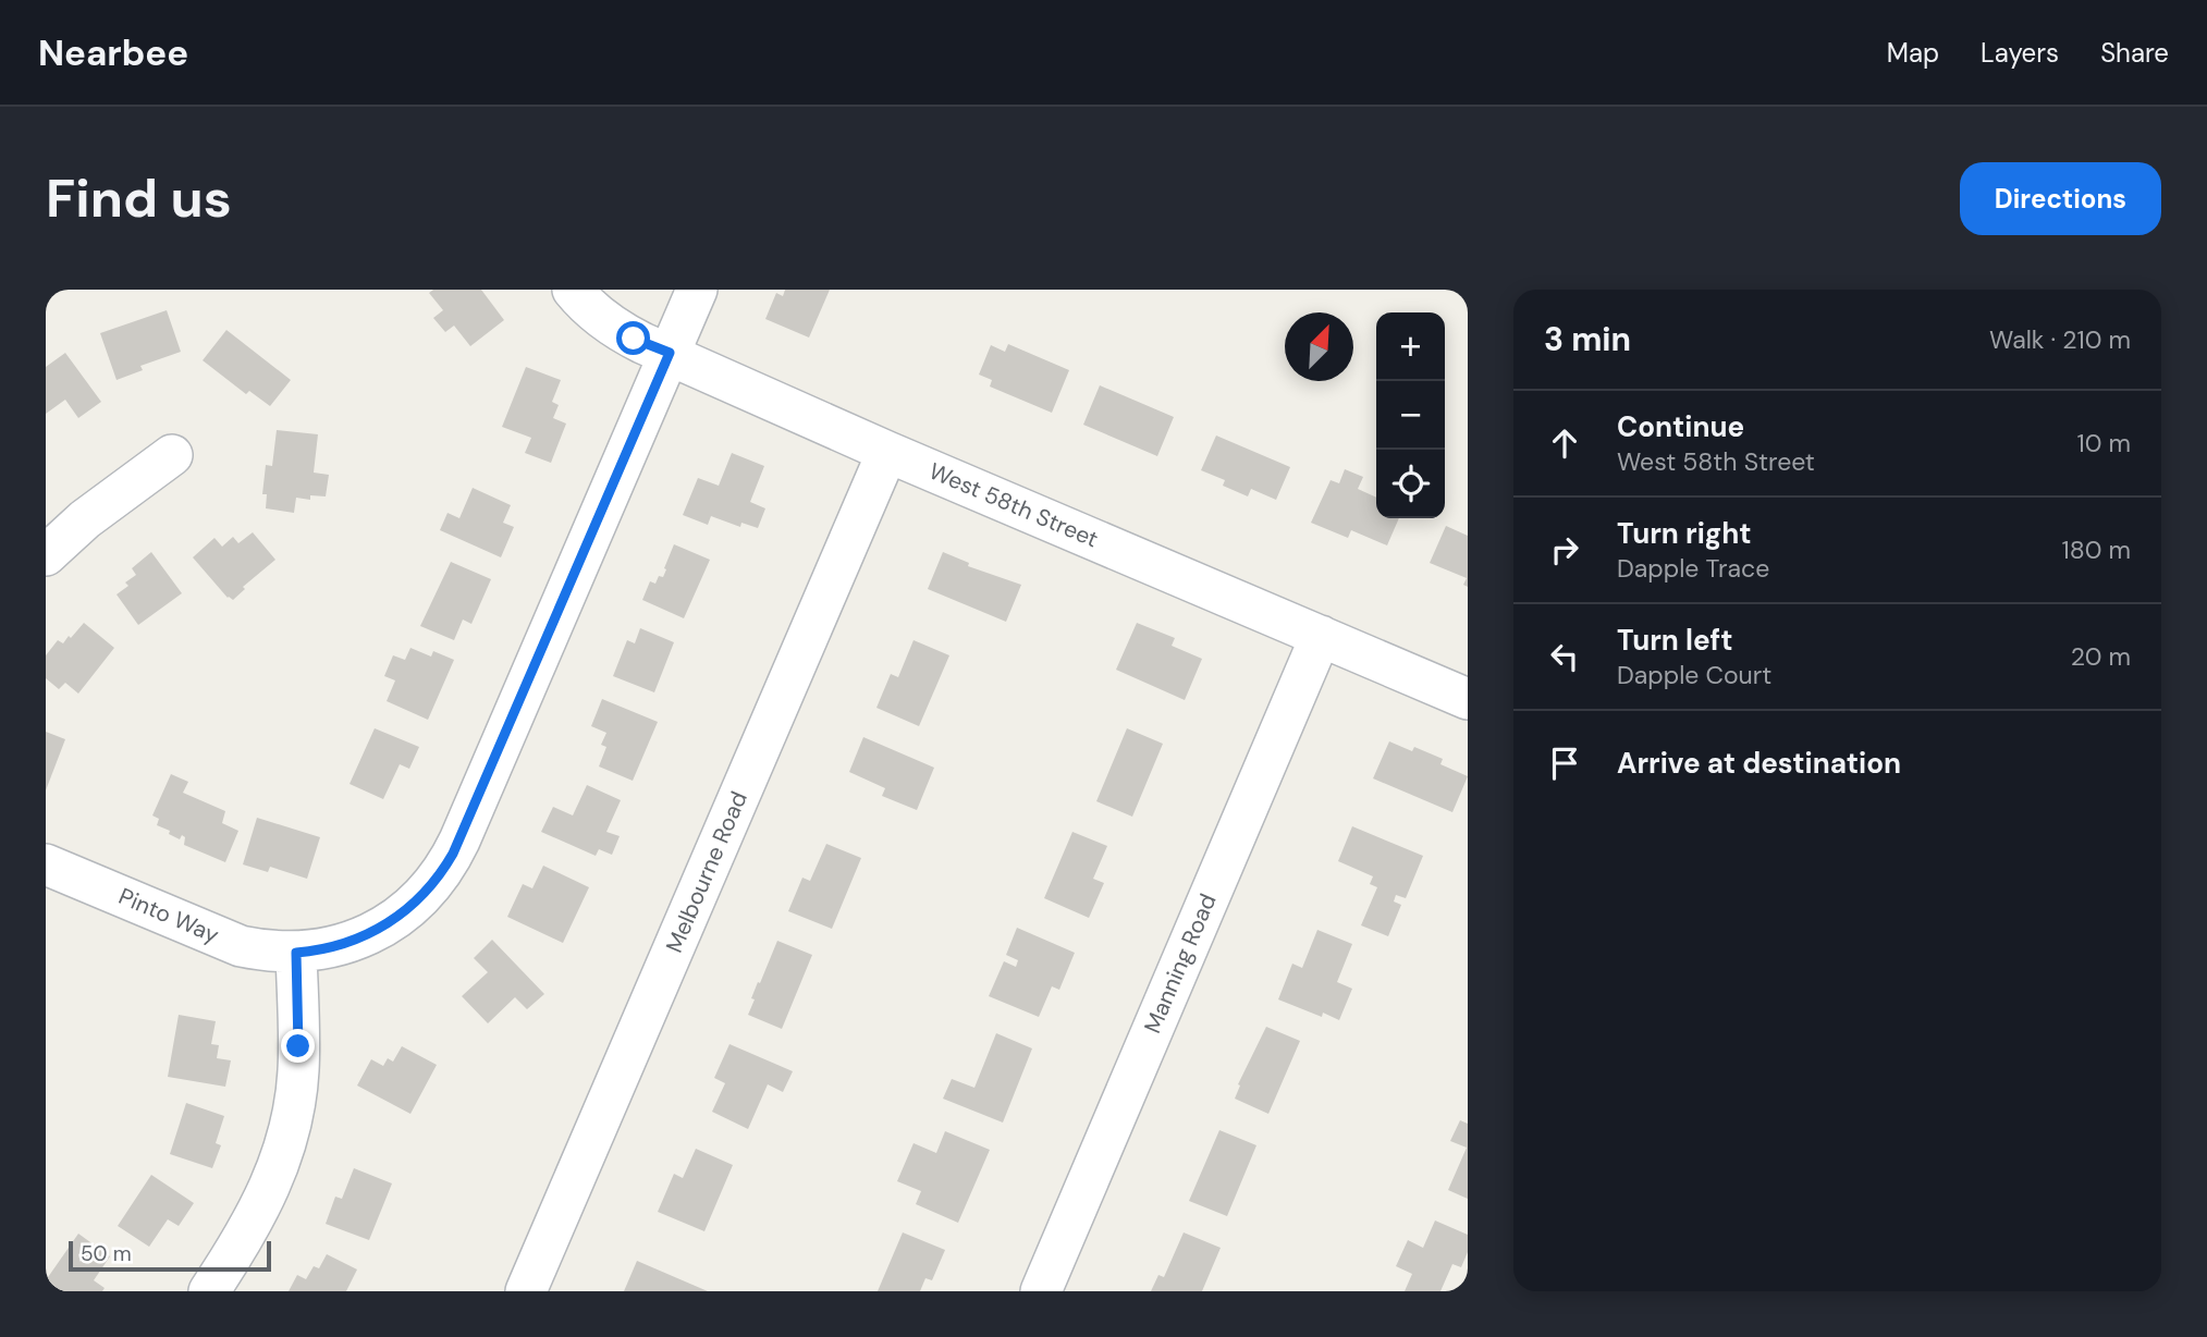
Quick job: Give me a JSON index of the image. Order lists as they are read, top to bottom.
{
  "streets": {
    "street": [
      "West 58th Street",
      "Melbourne Road",
      "Pinto Way",
      "Manning Road"
    ]
  },
  "crossings": [
    ["West 58th Street", "Melbourne Road"],
    ["West 58th Street", "Pinto Way"],
    ["West 58th Street", "Manning Road"]
  ],
  "scale_bar": "50 m",
  "north": "top right",
  "page": {
    "header": "Nearbee",
    "nav": ["Map", "Layers", "Share"],
    "buttons": "Directions",
    "title": "Find us",
    "heading": ["3 min", "Walk · 210 m"],
    "map_buttons": ["+", "−"],
    "list": [
      ["Continue", "West 58th Street", "10 m"],
      ["Turn right", "Dapple Trace", "180 m"],
      ["Turn left", "Dapple Court", "20 m"],
      "Arrive at destination"
    ],
    "scale": "50 m"
  }
}
